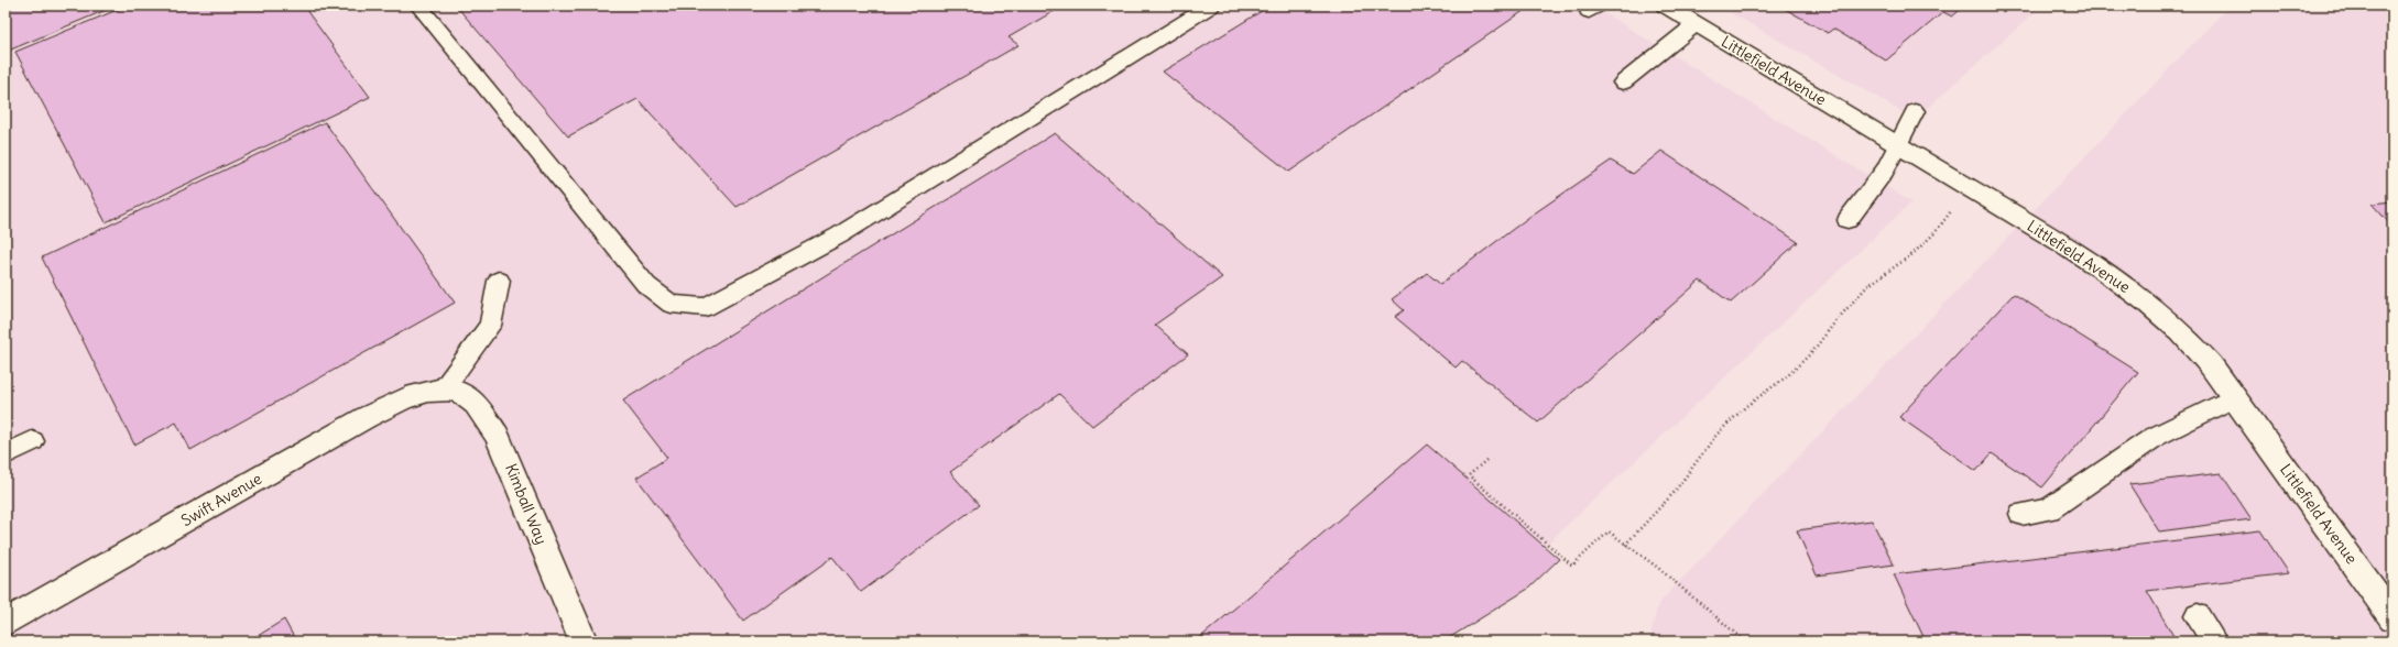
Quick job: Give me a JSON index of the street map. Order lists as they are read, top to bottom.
{
  "streets": {
    "street": ["Littlefield Avenue", "Swift Avenue", "Kimball Way"]
  },
  "crossings": [
    ["Swift Avenue", "Kimball Way"]
  ]
}
